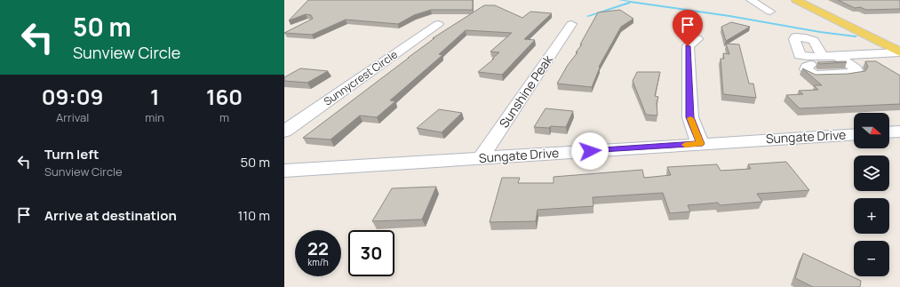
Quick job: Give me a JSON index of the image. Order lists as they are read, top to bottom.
{
  "streets": {
    "street": ["Sunnycrest Circle", "Sunshine Peak", "Sungate Drive"]
  },
  "crossings": [
    ["Sunshine Peak", "Sungate Drive"]
  ],
  "north": "right",
  "page": {
    "turn": ["50 m", "Sunview Circle"],
    "eta": [
      "09:09",
      "Arrival",
      "1",
      "min",
      "160",
      "m"
    ],
    "map_buttons": ["+", "−"],
    "list": [
      {
        "name": "Turn left",
        "note": "Sunview Circle",
        "value": "50 m"
      },
      {
        "name": "Arrive at destination",
        "value": "110 m"
      }
    ],
    "speed": "22 km/h",
    "limit": "30"
  }
}
